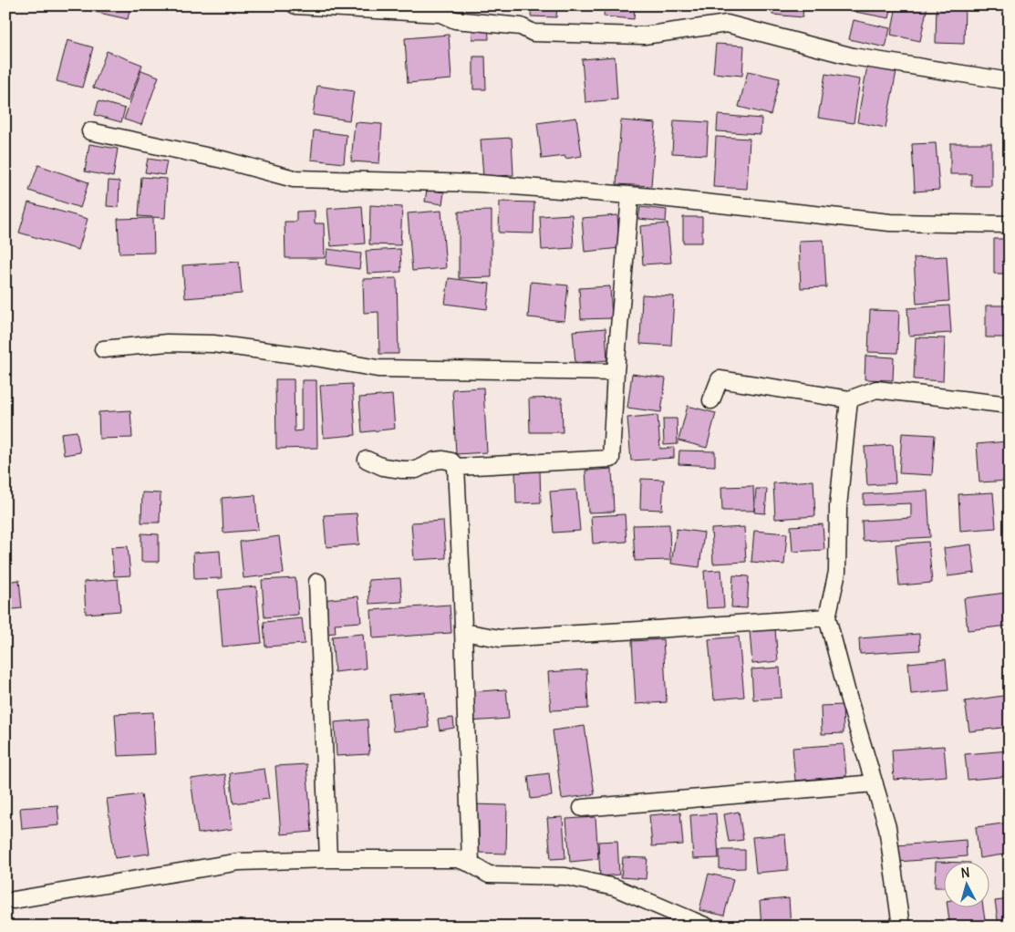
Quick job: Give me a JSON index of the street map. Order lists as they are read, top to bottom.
{
  "north": "top"
}
